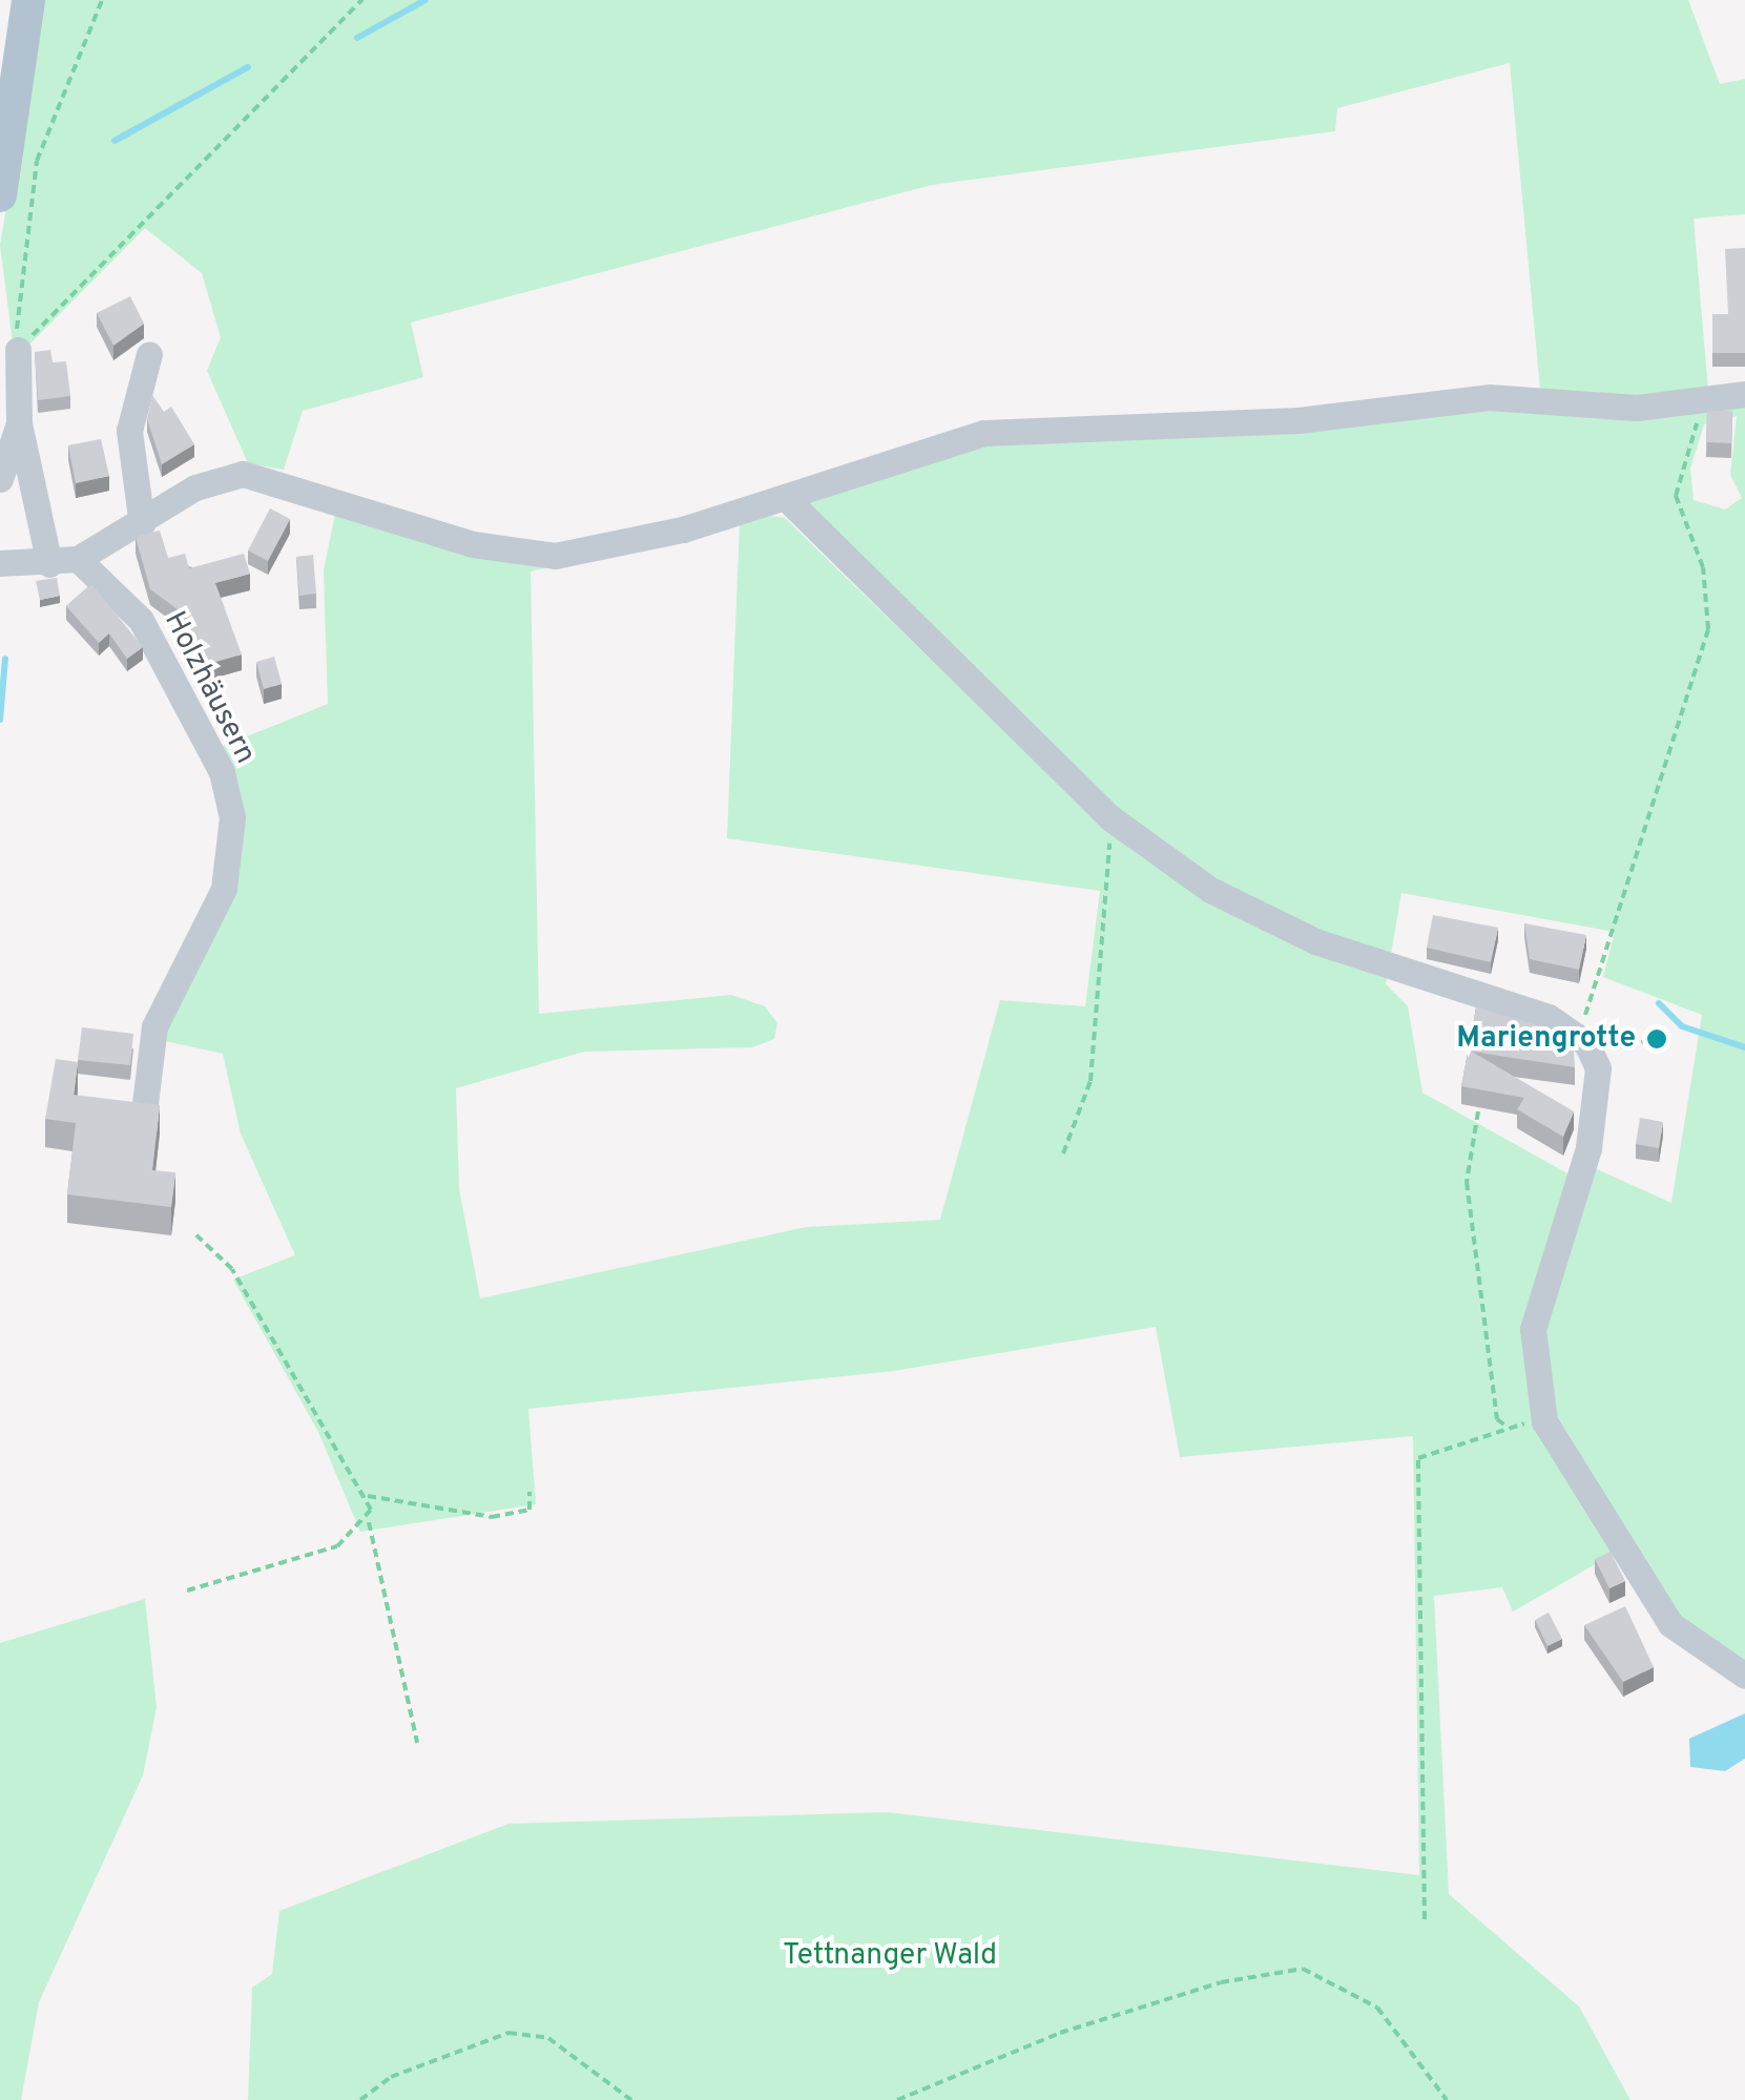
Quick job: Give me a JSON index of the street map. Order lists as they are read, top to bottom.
{
  "streets": {
    "street": ["Holzhäusern"]
  },
  "parks": ["Tettnanger Wald"],
  "places": ["Mariengrotte"]
}
